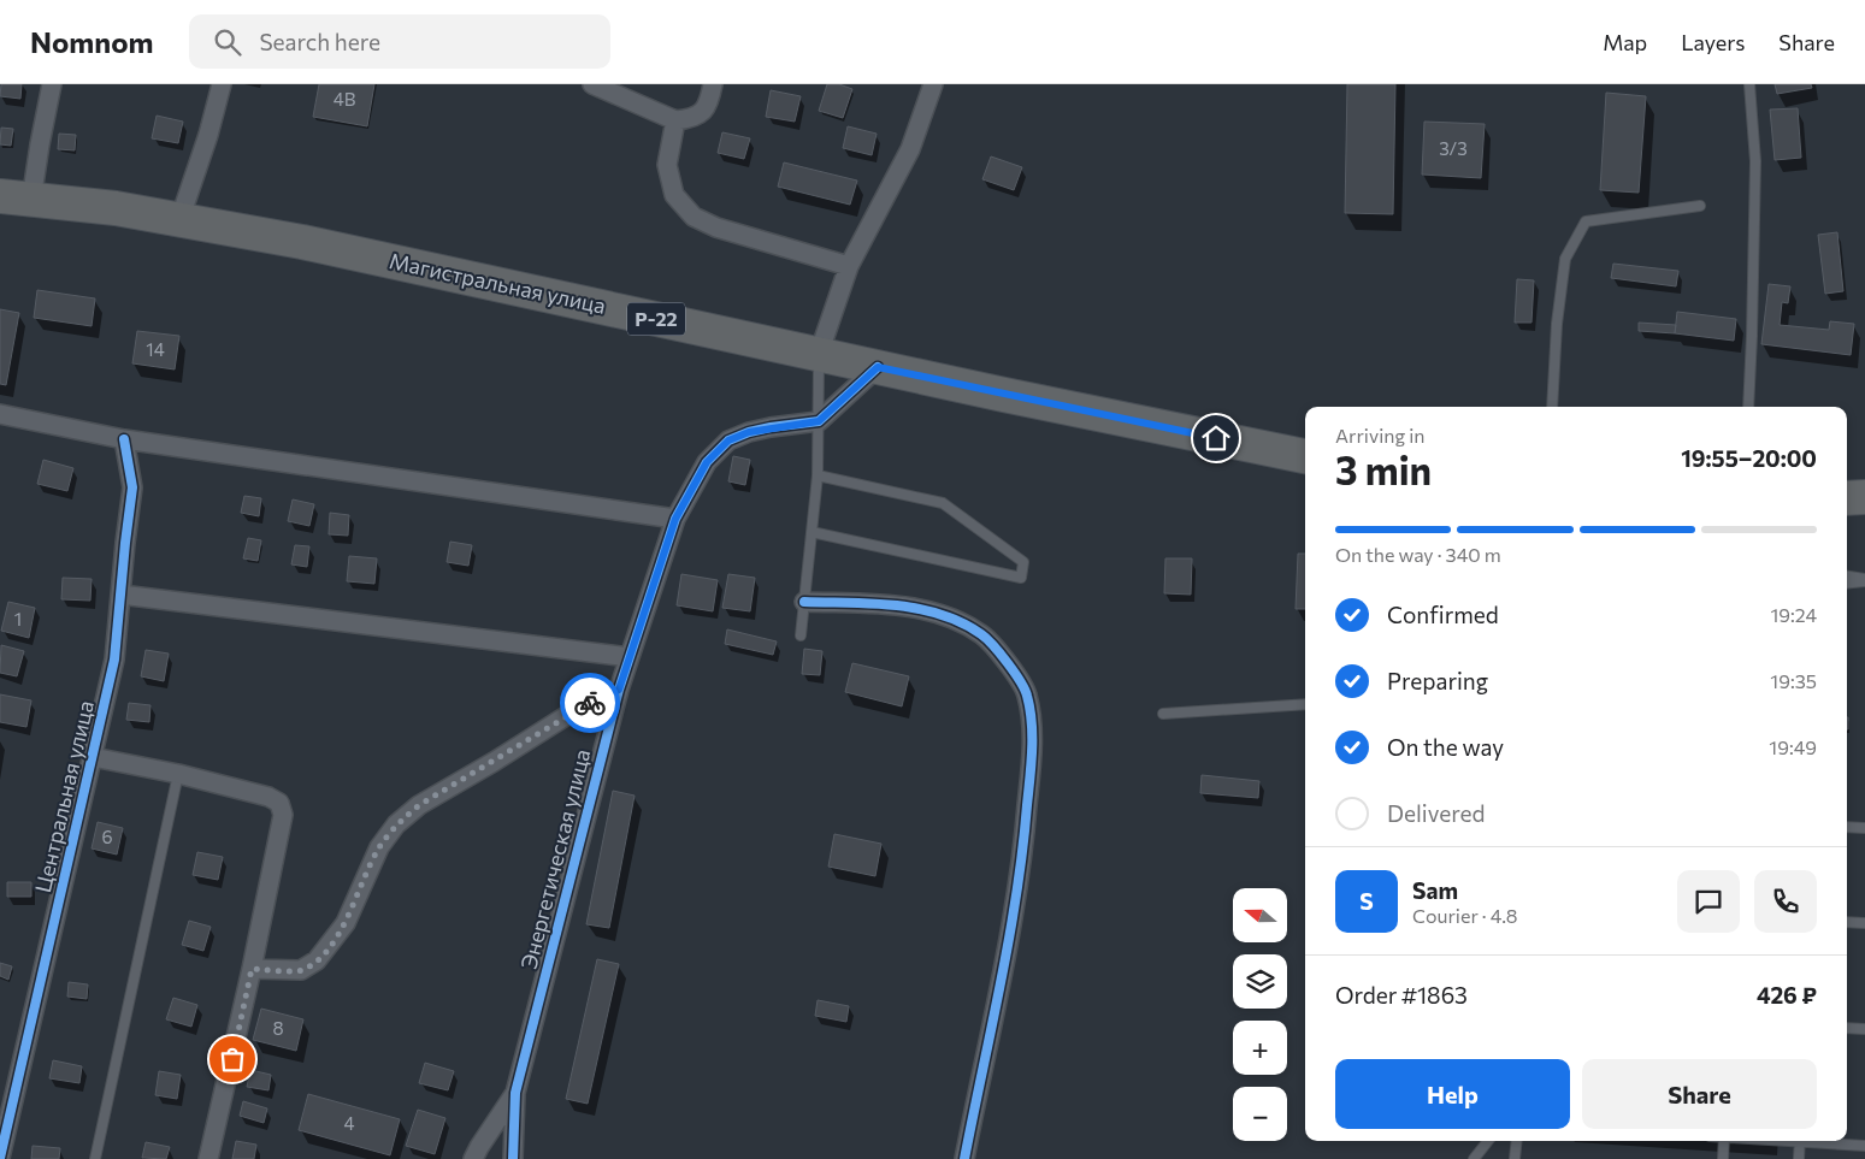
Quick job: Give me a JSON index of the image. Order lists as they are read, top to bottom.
{
  "streets": {
    "highway": ["Магистральная улица", "Р-22"],
    "street": ["Центральная улица", "Энергетическая улица"]
  },
  "house_numbers": [
    "4В",
    "3/3",
    "14",
    "1",
    "6",
    "8",
    "4"
  ],
  "north": "left",
  "page": {
    "header": "Nomnom",
    "search": "Search here",
    "nav": ["Map", "Layers", "Share"],
    "heading": ["3 min", "Arriving in", "19:55–20:00"],
    "panel": [
      "Sam",
      "Courier · 4.8",
      "Order #1863",
      "426 ₽"
    ],
    "bar": "On the way · 340 m",
    "list": [
      ["Confirmed", "19:24"],
      ["Preparing", "19:35"],
      ["On the way", "19:49"],
      "Delivered"
    ],
    "round": "S",
    "map_buttons": ["+", "−"],
    "buttons": ["Help", "Share"]
  }
}
